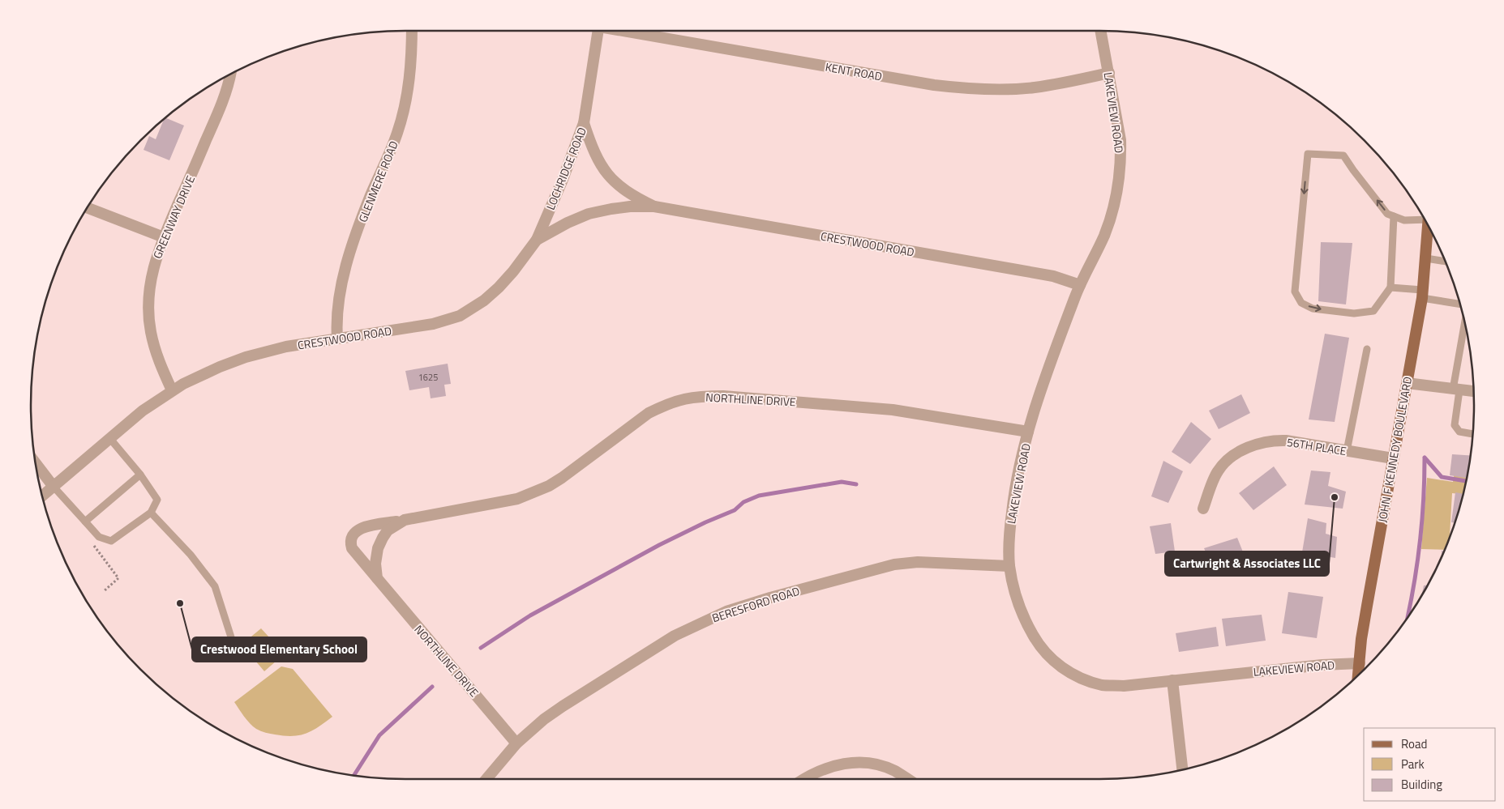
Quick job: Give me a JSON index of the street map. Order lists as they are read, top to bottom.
{
  "streets": {
    "main road": ["JOHN F KENNEDY BOULEVARD"],
    "street": [
      "KENT ROAD",
      "LAKEVIEW ROAD",
      "LOCHRIDGE ROAD",
      "GLENMERE ROAD",
      "GREENWAY DRIVE",
      "CRESTWOOD ROAD",
      "NORTHLINE DRIVE",
      "56TH PLACE",
      "BERESFORD ROAD"
    ]
  },
  "crossings": [
    ["KENT ROAD", "LAKEVIEW ROAD"],
    ["LAKEVIEW ROAD", "CRESTWOOD ROAD"],
    ["LAKEVIEW ROAD", "NORTHLINE DRIVE"],
    ["LAKEVIEW ROAD", "JOHN F KENNEDY BOULEVARD"],
    ["LAKEVIEW ROAD", "BERESFORD ROAD"],
    ["LOCHRIDGE ROAD", "CRESTWOOD ROAD"],
    ["GLENMERE ROAD", "CRESTWOOD ROAD"],
    ["GREENWAY DRIVE", "CRESTWOOD ROAD"],
    ["NORTHLINE DRIVE", "BERESFORD ROAD"],
    ["56TH PLACE", "JOHN F KENNEDY BOULEVARD"]
  ],
  "places": ["Cartwright & Associates LLC", "Crestwood Elementary School"],
  "house_numbers": ["1625"],
  "legend": ["Road", "Park", "Building"]
}
